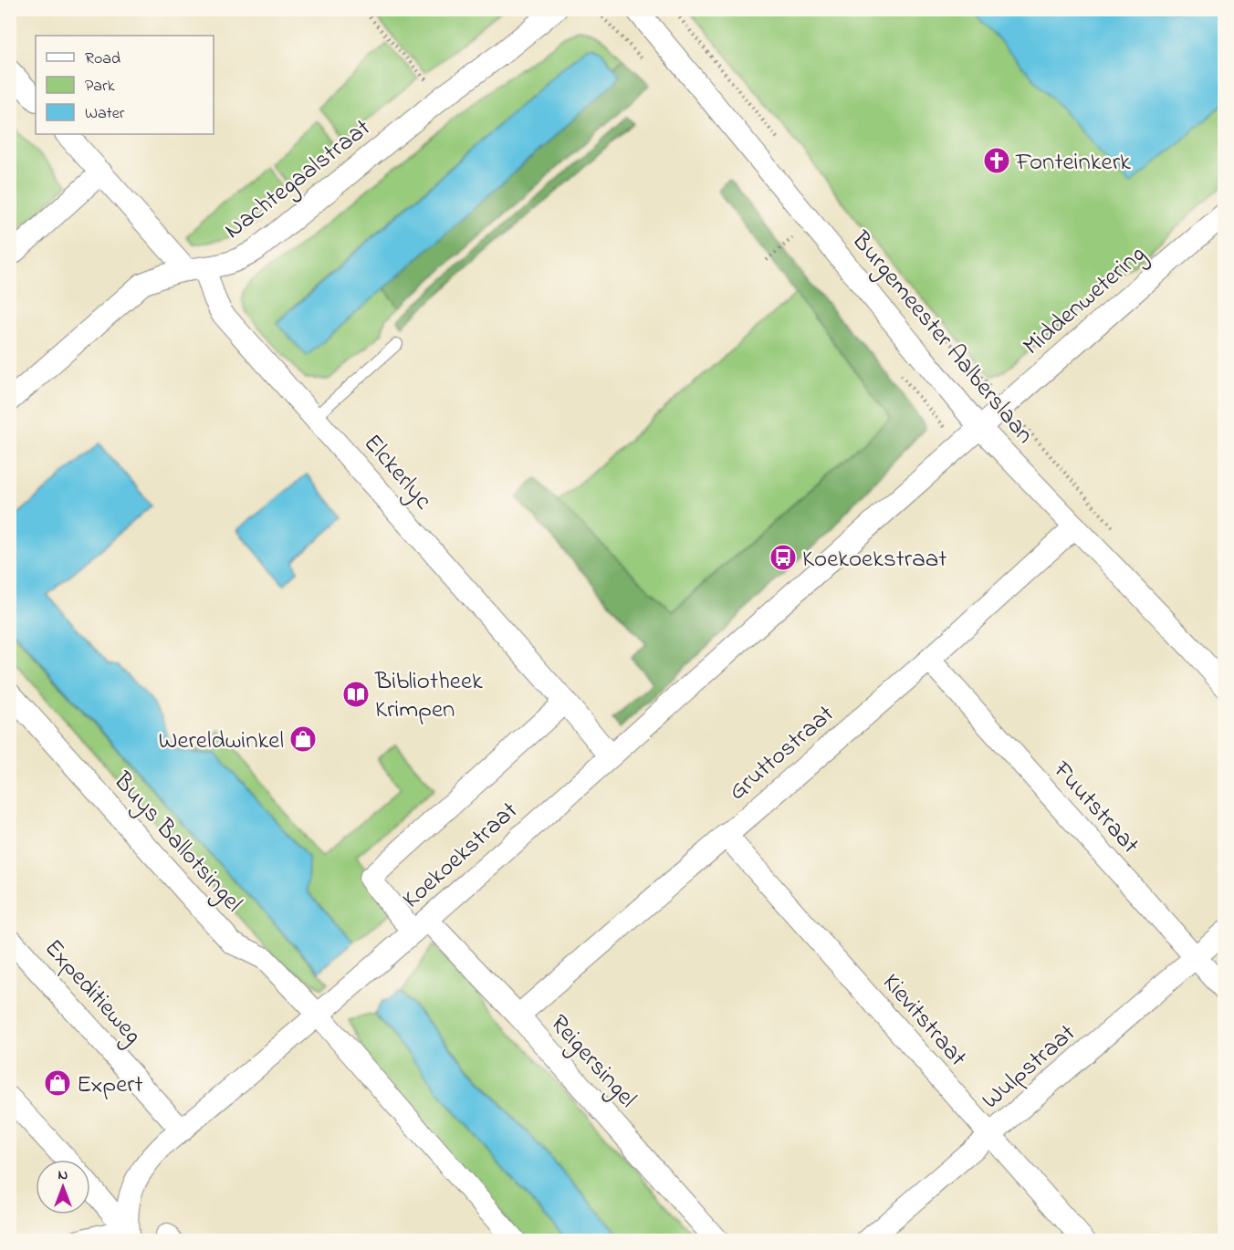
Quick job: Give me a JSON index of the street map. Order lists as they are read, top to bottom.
{
  "streets": {
    "street": [
      "Nachtegaalstraat",
      "Middenwetering",
      "Burgemeester Aalberslaan",
      "Elckerlyc",
      "Gruttostraat",
      "Fuutstraat",
      "Buys Ballotsingel",
      "Koekoekstraat",
      "Expeditieweg",
      "Kievitstraat",
      "Reigersingel",
      "Wulpstraat"
    ]
  },
  "crossings": [
    ["Nachtegaalstraat", "Elckerlyc"],
    ["Middenwetering", "Burgemeester Aalberslaan"],
    ["Middenwetering", "Koekoekstraat"],
    ["Burgemeester Aalberslaan", "Gruttostraat"],
    ["Burgemeester Aalberslaan", "Koekoekstraat"],
    ["Elckerlyc", "Koekoekstraat"],
    ["Gruttostraat", "Fuutstraat"],
    ["Gruttostraat", "Kievitstraat"],
    ["Gruttostraat", "Reigersingel"],
    ["Fuutstraat", "Wulpstraat"],
    ["Buys Ballotsingel", "Koekoekstraat"],
    ["Koekoekstraat", "Reigersingel"],
    ["Kievitstraat", "Wulpstraat"]
  ],
  "places": {
    "church": ["Fonteinkerk"],
    "bus stop": ["Koekoekstraat"],
    "library": ["Bibliotheek Krimpen"],
    "shop": ["Wereldwinkel", "Expert"]
  },
  "legend": ["Road", "Park", "Water"],
  "north": "top"
}
